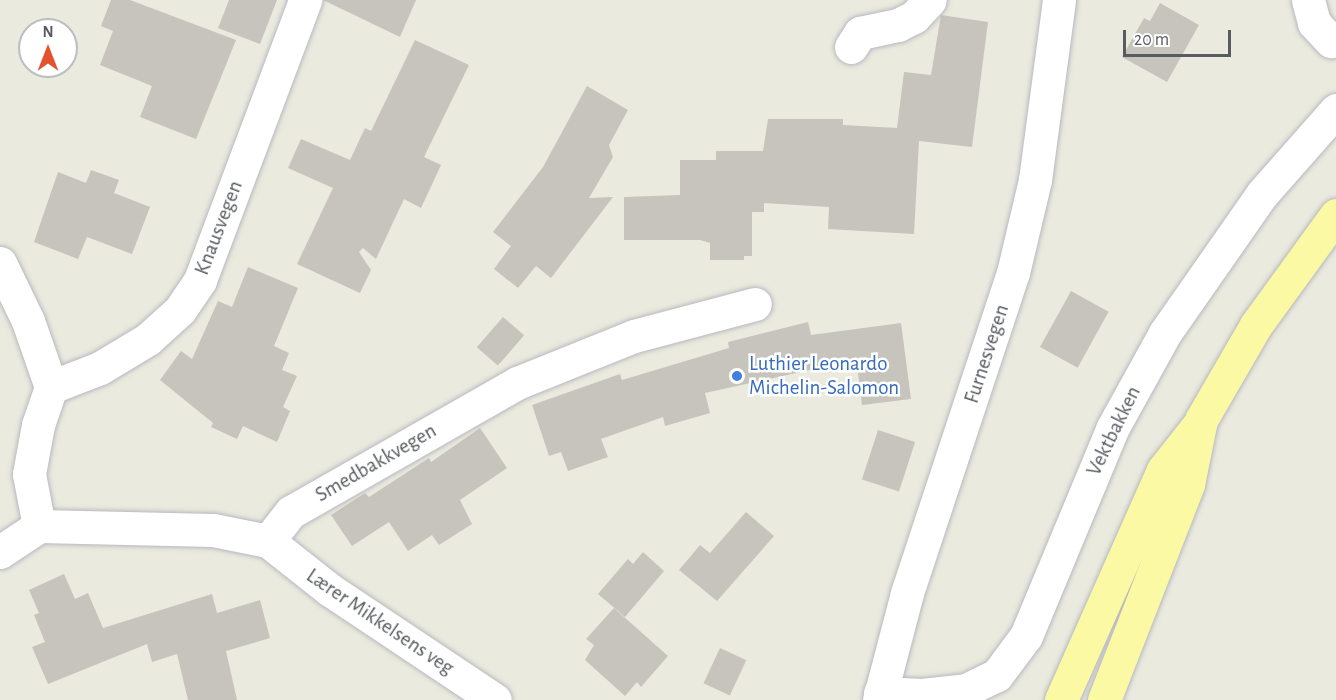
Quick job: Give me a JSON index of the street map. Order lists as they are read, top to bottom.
{
  "streets": {
    "street": [
      "Knausvegen",
      "Furnesvegen",
      "Vektbakken",
      "Smedbakkvegen",
      "Lærer Mikkelsens veg"
    ]
  },
  "crossings": [
    ["Furnesvegen", "Vektbakken"],
    ["Smedbakkvegen", "Lærer Mikkelsens veg"]
  ],
  "places": ["Luthier Leonardo Michelin-Salomon"],
  "scale_bar": "20 m",
  "north": "top"
}
